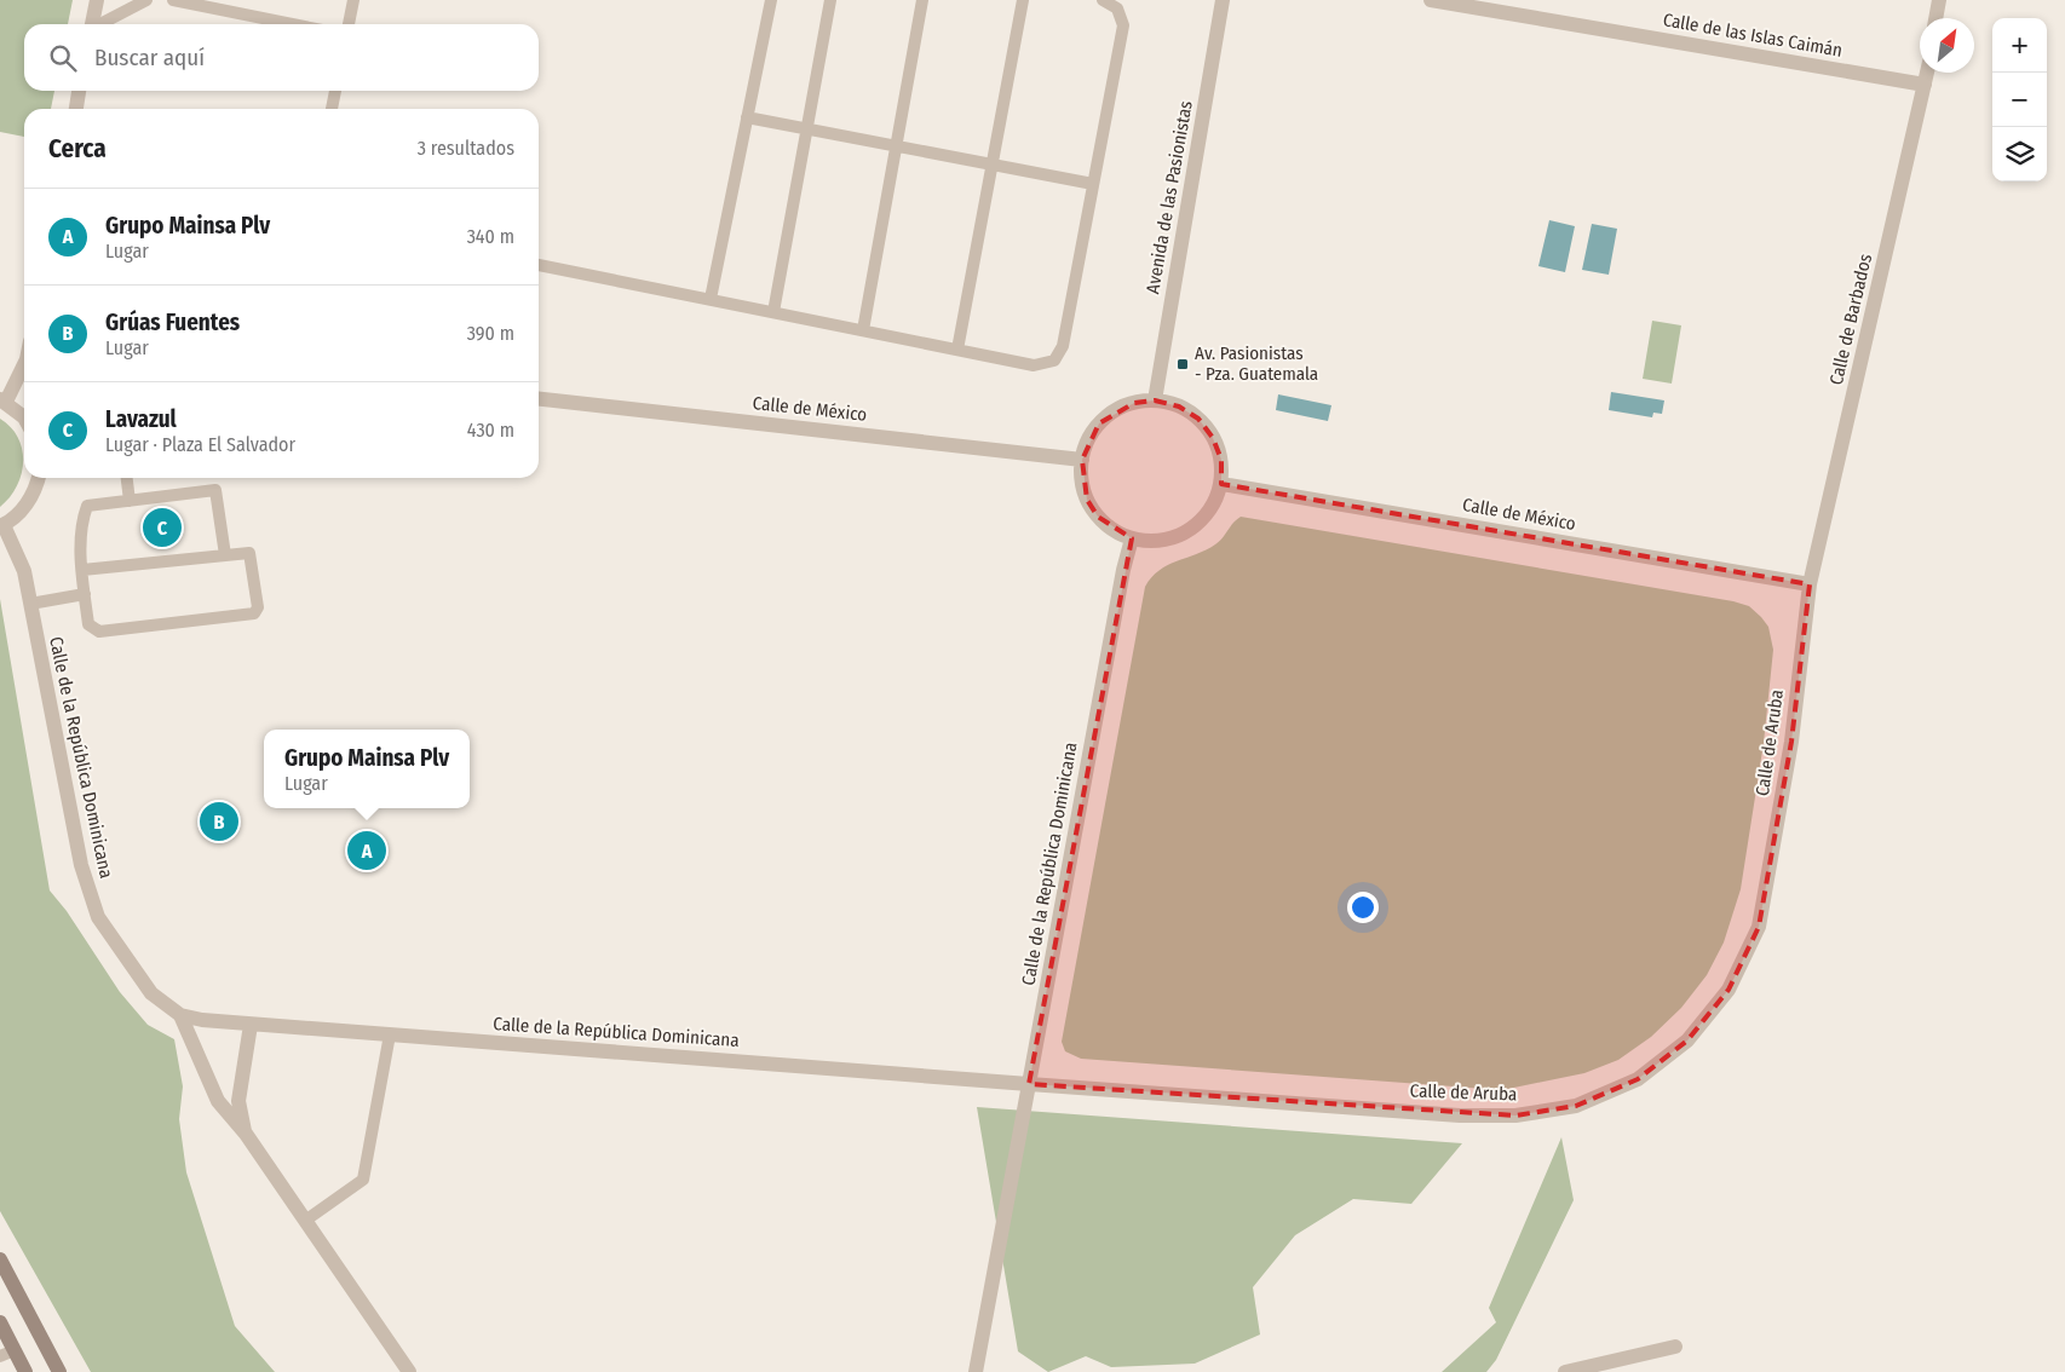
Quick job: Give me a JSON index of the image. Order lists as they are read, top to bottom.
{
  "streets": {
    "street": [
      "Calle de las Islas Caimán",
      "Avenida de las Pasionistas",
      "Calle de Barbados",
      "Calle de México",
      "Calle de Aruba",
      "Calle de la República Dominicana"
    ]
  },
  "crossings": [
    ["Calle de las Islas Caimán", "Calle de Barbados"],
    ["Avenida de las Pasionistas", "Calle de México"],
    ["Avenida de las Pasionistas", "Calle de la República Dominicana"],
    ["Calle de Barbados", "Calle de México"],
    ["Calle de Barbados", "Calle de Aruba"],
    ["Calle de México", "Calle de Aruba"],
    ["Calle de México", "Calle de la República Dominicana"],
    ["Calle de Aruba", "Calle de la República Dominicana"]
  ],
  "places": {
    "transit": ["Av. Pasionistas - Pza. Guatemala"]
  },
  "north": "top right",
  "page": {
    "map_buttons": ["+", "−"],
    "search": "Buscar aquí",
    "heading": ["Cerca", "3 resultados"],
    "list": [
      {
        "mark": "A",
        "name": "Grupo Mainsa Plv",
        "note": "Lugar",
        "value": "340 m"
      },
      {
        "mark": "B",
        "name": "Grúas Fuentes",
        "note": "Lugar",
        "value": "390 m"
      },
      {
        "mark": "C",
        "name": "Lavazul",
        "note": "Lugar · Plaza El Salvador",
        "value": "430 m"
      }
    ],
    "pins": ["C", "B", "A"],
    "popup": ["Grupo Mainsa Plv", "Lugar"]
  }
}
